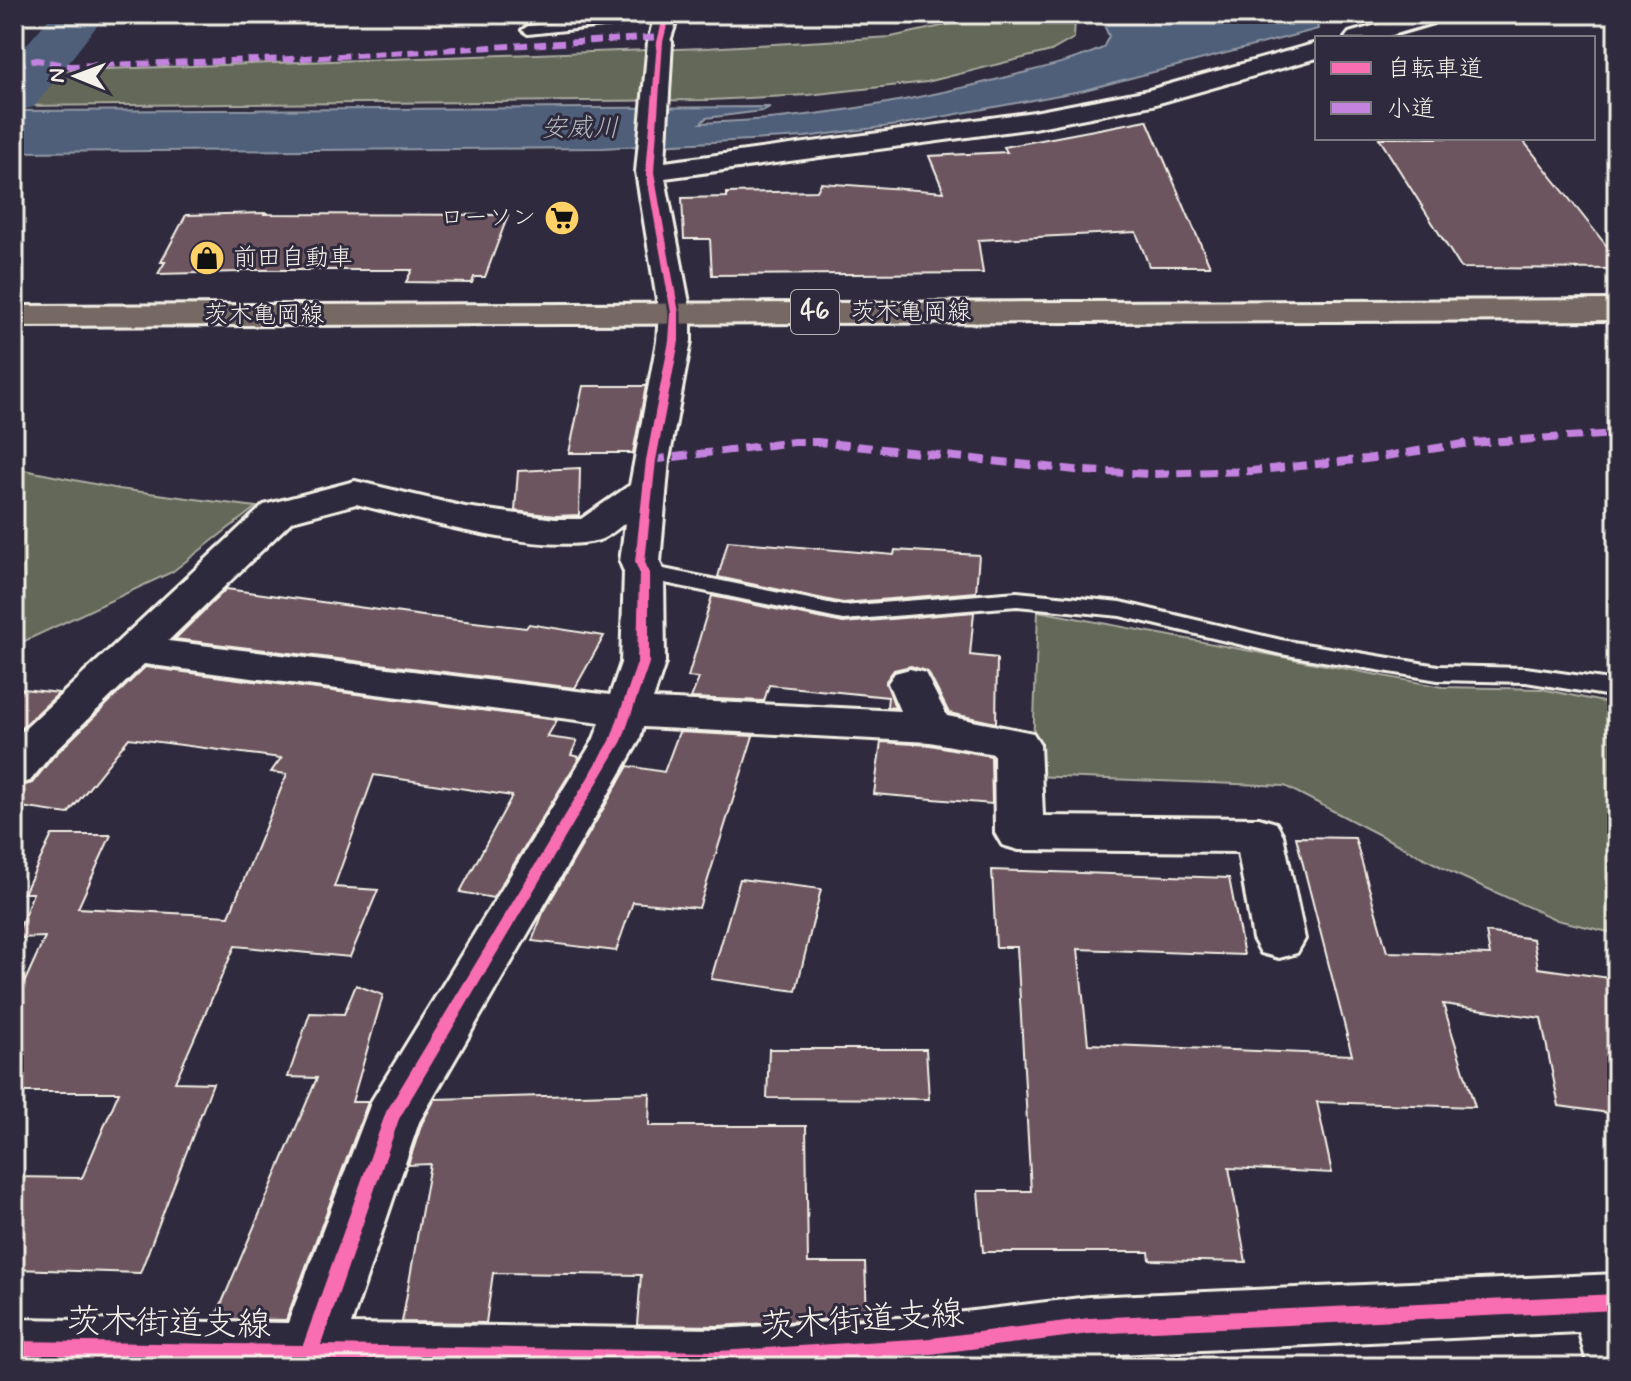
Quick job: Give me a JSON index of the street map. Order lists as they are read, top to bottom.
{
  "streets": {
    "main road": ["46", "茨木亀岡線"],
    "street": ["茨木街道支線"]
  },
  "water": ["安威川"],
  "places": {
    "supermarket": ["ローソン"],
    "shop": ["前田自動車"]
  },
  "legend": ["自転車道", "小道"],
  "north": "left"
}
